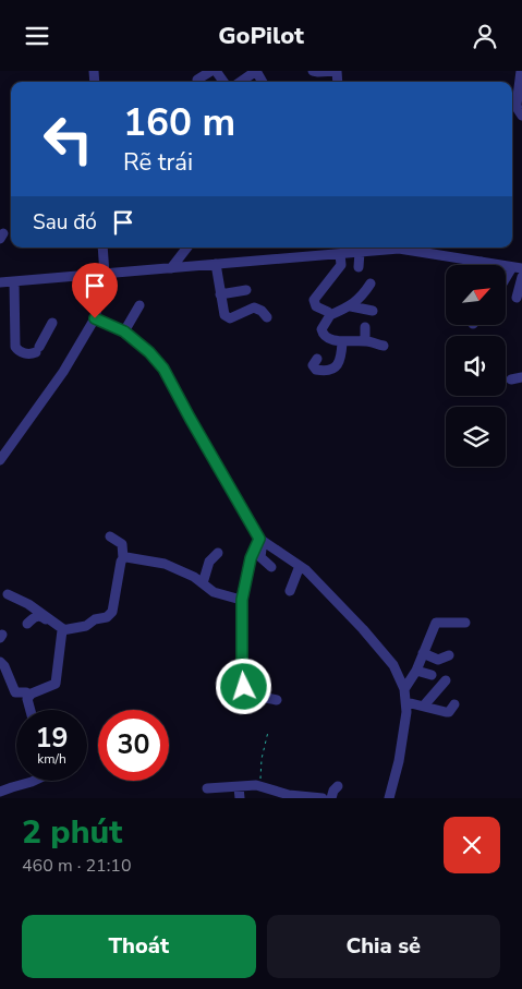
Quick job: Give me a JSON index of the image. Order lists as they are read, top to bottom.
{
  "north": "top right",
  "page": {
    "header": "GoPilot",
    "turn": ["160 m", "Rẽ trái"],
    "then": "Sau đó",
    "speed": "19 km/h",
    "limit": "30",
    "heading": ["2 phút", "460 m · 21:10"],
    "buttons": ["Thoát", "Chia sẻ"]
  }
}
